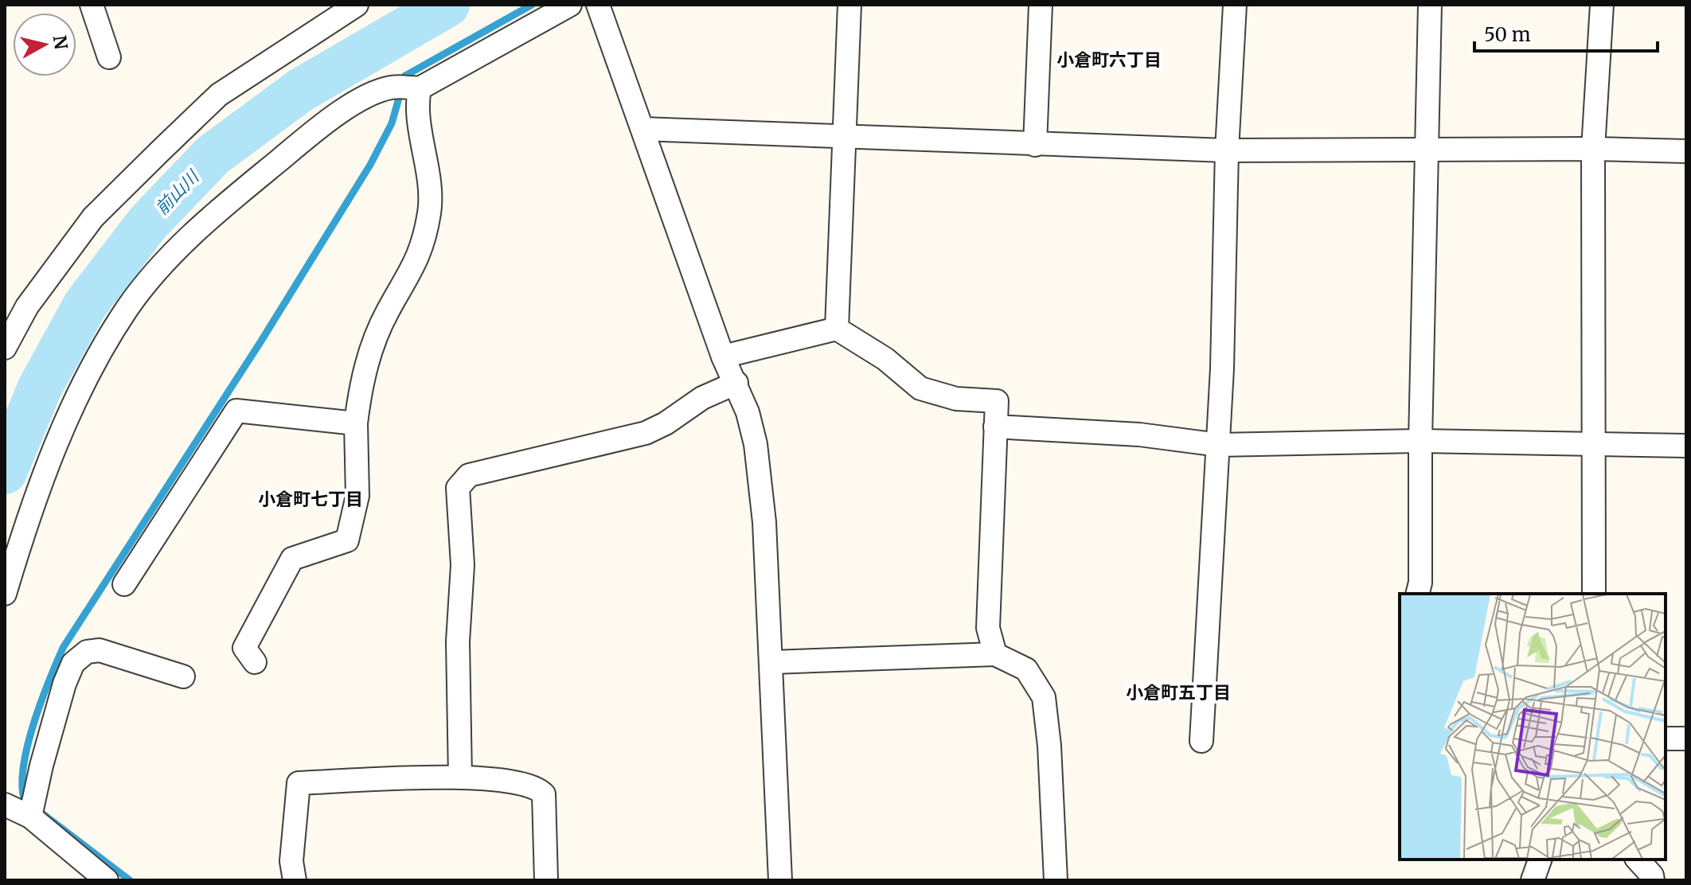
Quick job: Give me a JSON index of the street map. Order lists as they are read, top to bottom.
{
  "districts": ["小倉町六丁目", "小倉町七丁目", "小倉町五丁目"],
  "water": ["前山川"],
  "scale_bar": "50 m",
  "north": "right"
}
